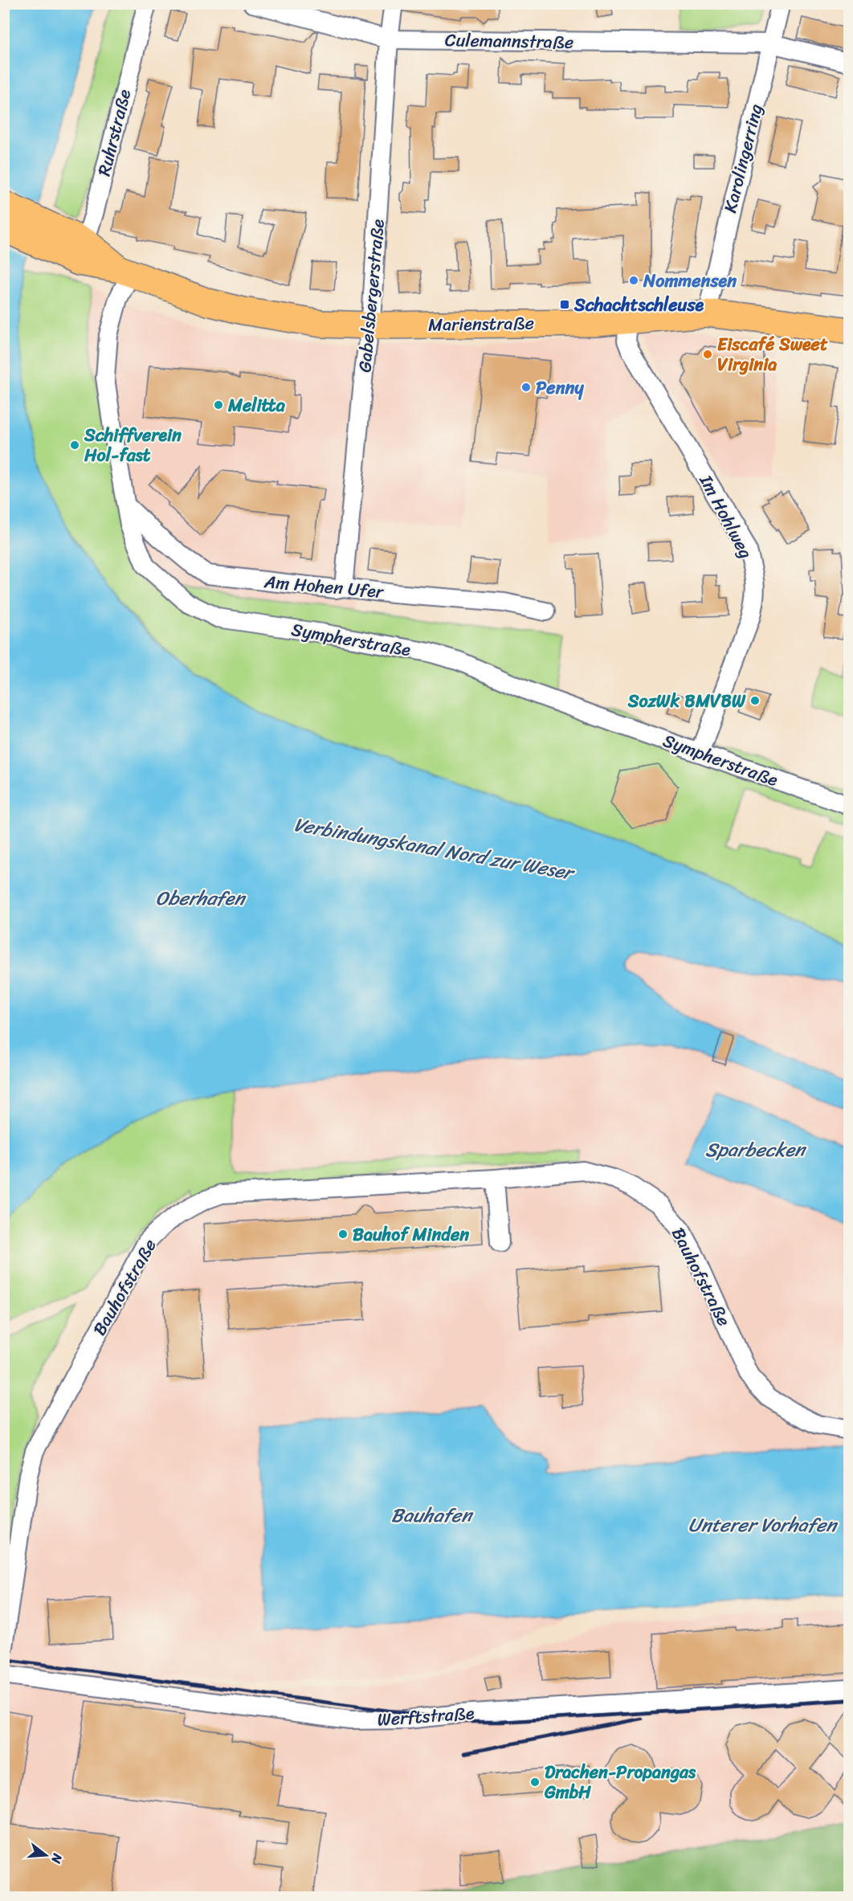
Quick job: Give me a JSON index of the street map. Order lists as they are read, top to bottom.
{
  "streets": {
    "main road": ["Marienstraße"],
    "street": [
      "Culemannstraße",
      "Ruhrstraße",
      "Karolingerring",
      "Gabelsbergerstraße",
      "Im Hohlweg",
      "Am Hohen Ufer",
      "Sympherstraße",
      "Bauhofstraße",
      "Werftstraße"
    ]
  },
  "crossings": [
    ["Culemannstraße", "Karolingerring"],
    ["Culemannstraße", "Gabelsbergerstraße"],
    ["Ruhrstraße", "Marienstraße"],
    ["Karolingerring", "Marienstraße"],
    ["Gabelsbergerstraße", "Marienstraße"],
    ["Gabelsbergerstraße", "Am Hohen Ufer"],
    ["Marienstraße", "Im Hohlweg"],
    ["Marienstraße", "Sympherstraße"],
    ["Im Hohlweg", "Sympherstraße"],
    ["Am Hohen Ufer", "Sympherstraße"]
  ],
  "water": [
    "Verbindungskanal Nord zur Weser",
    "Oberhafen",
    "Sparbecken",
    "Bauhafen",
    "Unterer Vorhafen"
  ],
  "places": {
    "other": [
      "Nommensen",
      "Eiscafé Sweet Virginia",
      "Penny",
      "Melitta",
      "Schiffverein Hol-fast",
      "SozWk BMVBW",
      "Bauhof Minden",
      "Drachen-Propangas GmbH"
    ],
    "transit": ["Schachtschleuse"]
  },
  "north": "right"
}
